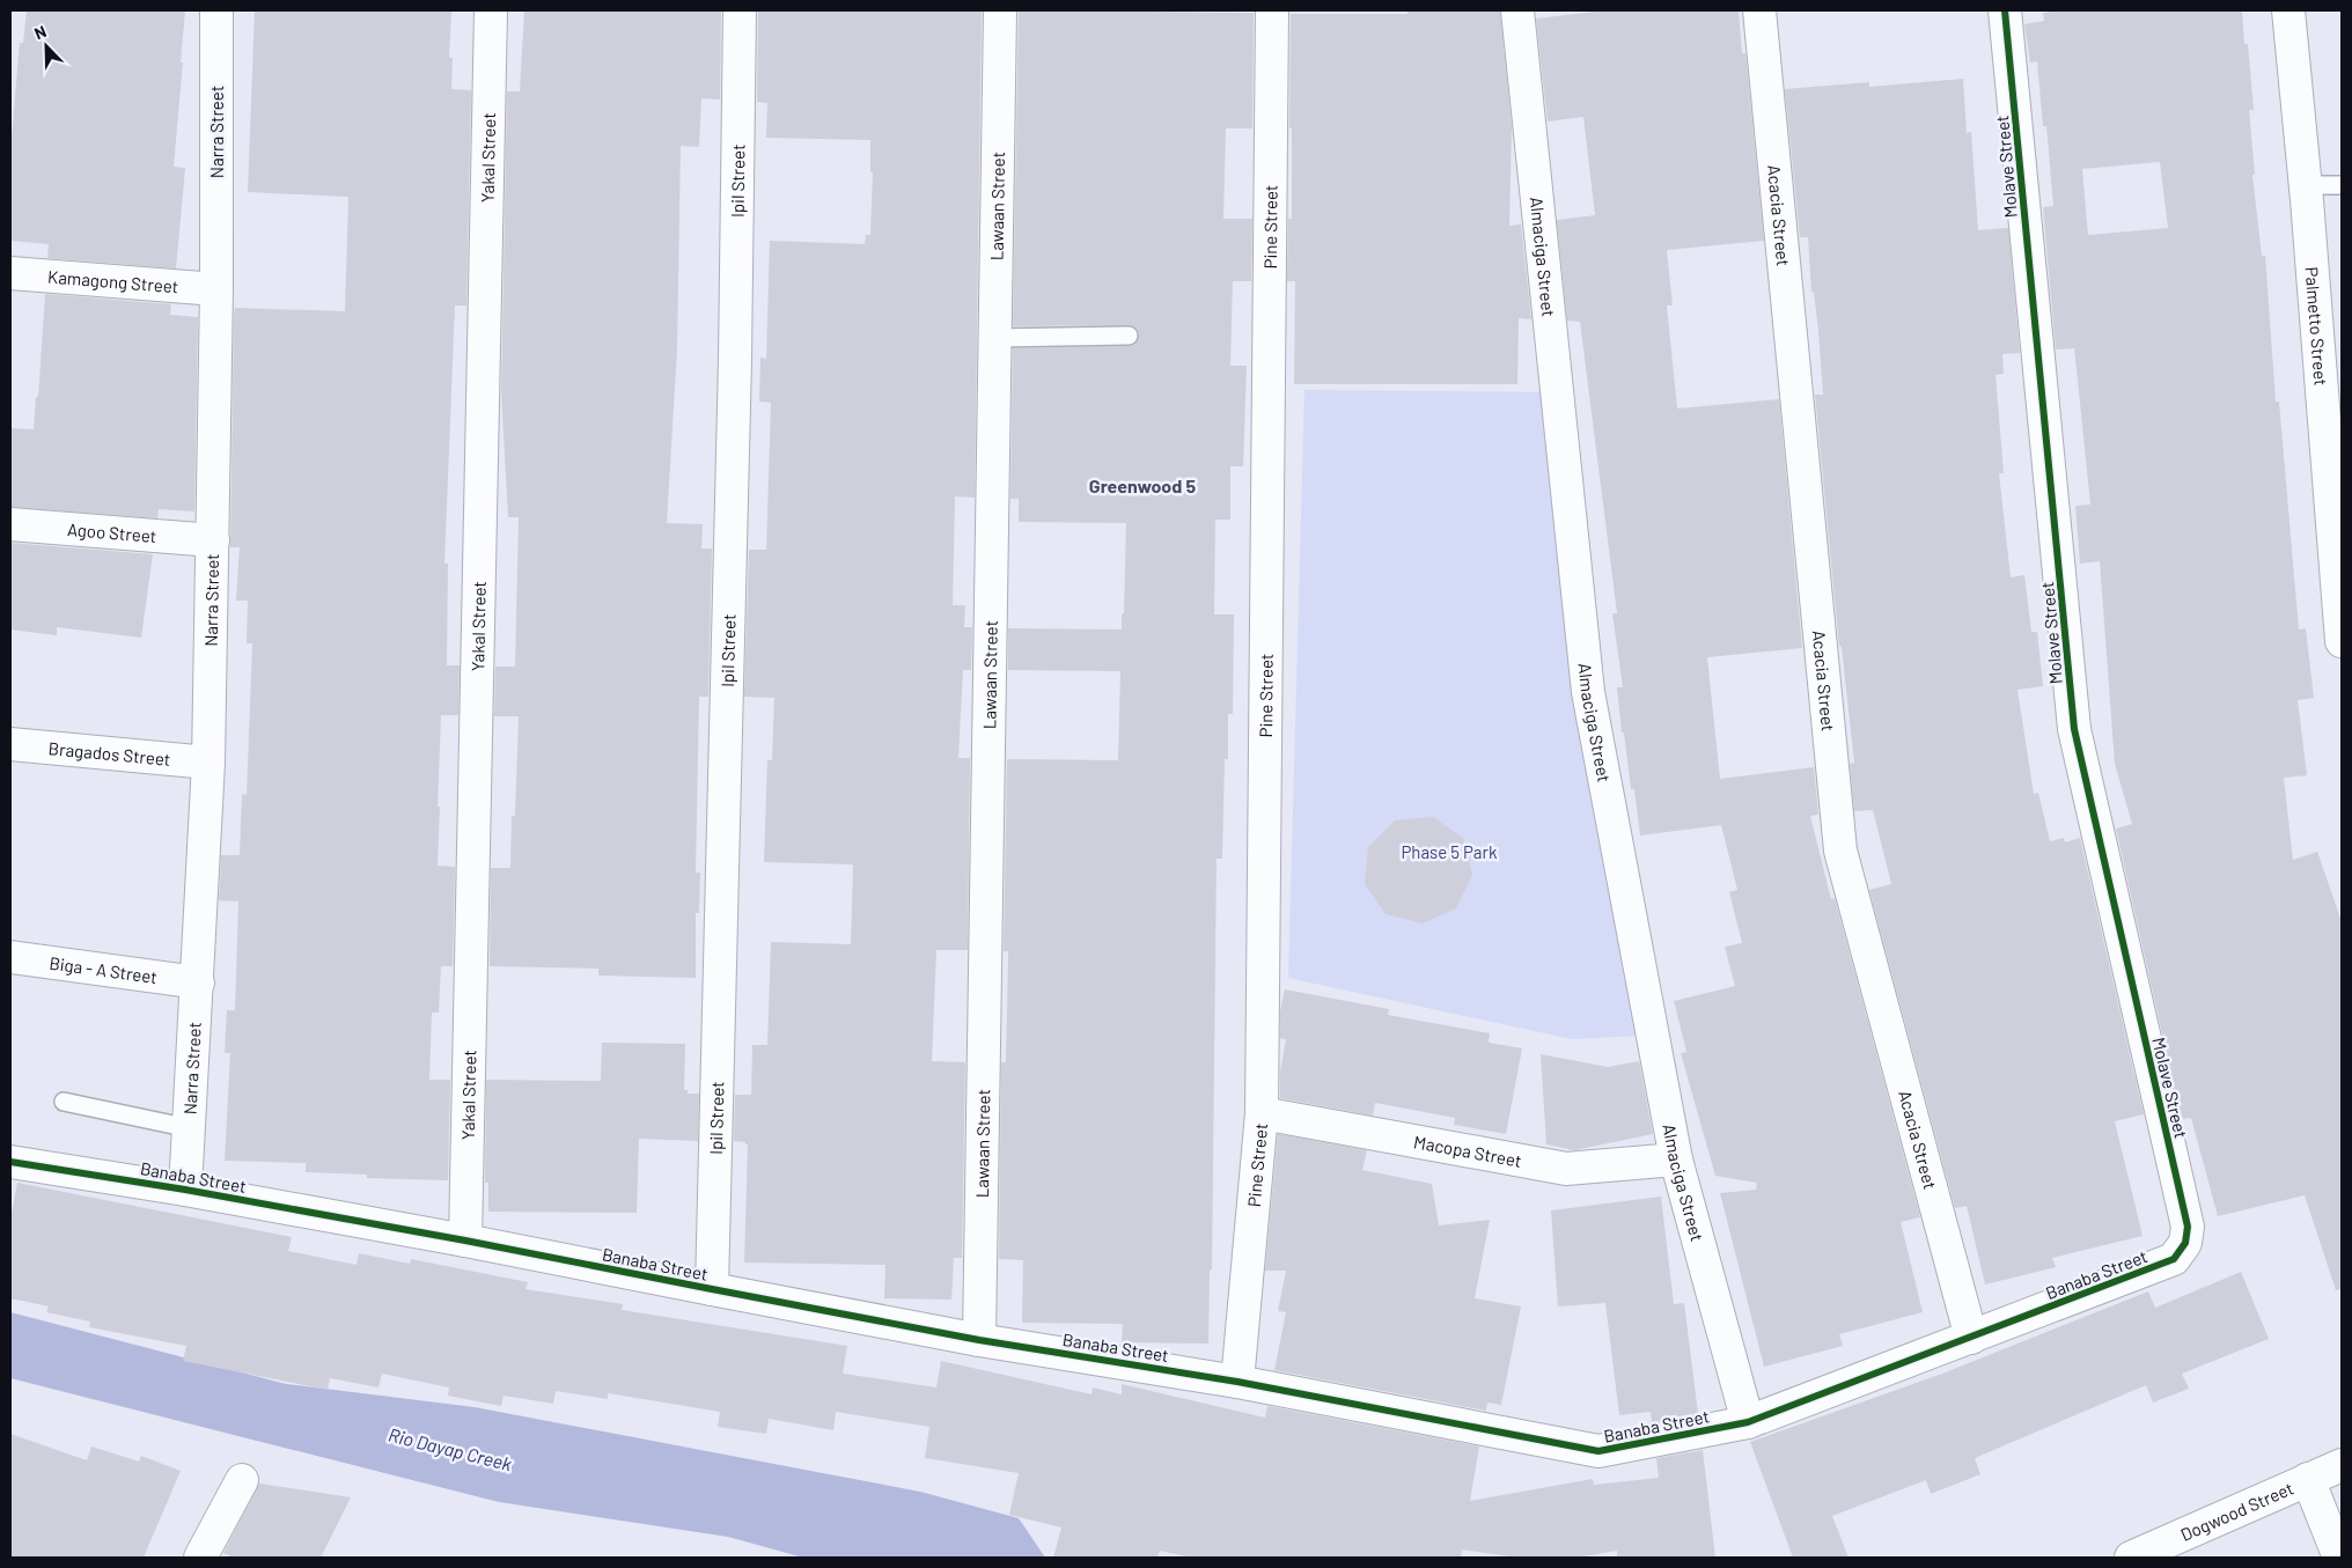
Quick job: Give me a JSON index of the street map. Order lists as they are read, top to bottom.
{
  "streets": {
    "street": [
      "Narra Street",
      "Yakal Street",
      "Molave Street",
      "Ipil Street",
      "Lawaan Street",
      "Acacia Street",
      "Pine Street",
      "Almaciga Street",
      "Kamagong Street",
      "Palmetto Street",
      "Agoo Street",
      "Bragados Street",
      "Biga - A Street",
      "Macopa Street",
      "Banaba Street",
      "Dogwood Street"
    ]
  },
  "crossings": [
    ["Narra Street", "Kamagong Street"],
    ["Narra Street", "Agoo Street"],
    ["Narra Street", "Bragados Street"],
    ["Narra Street", "Biga - A Street"],
    ["Narra Street", "Banaba Street"],
    ["Yakal Street", "Banaba Street"],
    ["Molave Street", "Banaba Street"],
    ["Ipil Street", "Banaba Street"],
    ["Lawaan Street", "Banaba Street"],
    ["Acacia Street", "Banaba Street"],
    ["Pine Street", "Macopa Street"],
    ["Pine Street", "Banaba Street"],
    ["Almaciga Street", "Macopa Street"],
    ["Almaciga Street", "Banaba Street"]
  ],
  "districts": ["Greenwood 5"],
  "water": ["Rio Dayap Creek"],
  "parks": ["Phase 5 Park"],
  "north": "top left"
}
